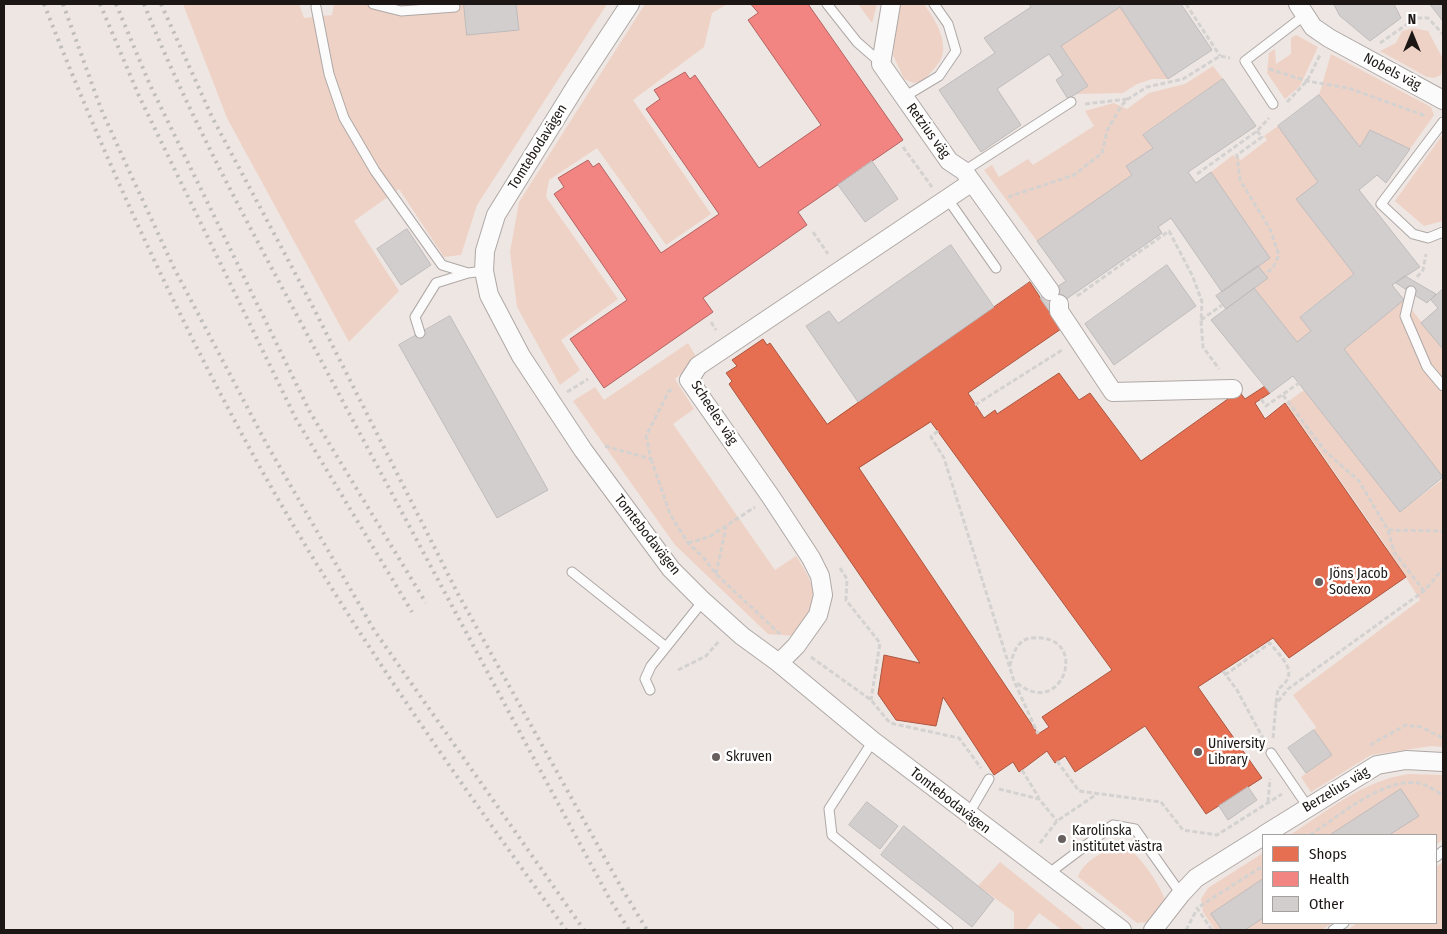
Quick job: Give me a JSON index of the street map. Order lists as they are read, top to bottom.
{
  "streets": {
    "street": [
      "Nobels väg",
      "Retzius väg",
      "Tomtebodavägen",
      "Scheeles väg",
      "Berzelius väg"
    ]
  },
  "crossings": [
    ["Retzius väg", "Scheeles väg"],
    ["Tomtebodavägen", "Scheeles väg"]
  ],
  "places": [
    "Jöns Jacob Sodexo",
    "University Library",
    "Skruven",
    "Karolinska institutet västra"
  ],
  "legend": ["Shops", "Health", "Other"],
  "north": "top"
}
